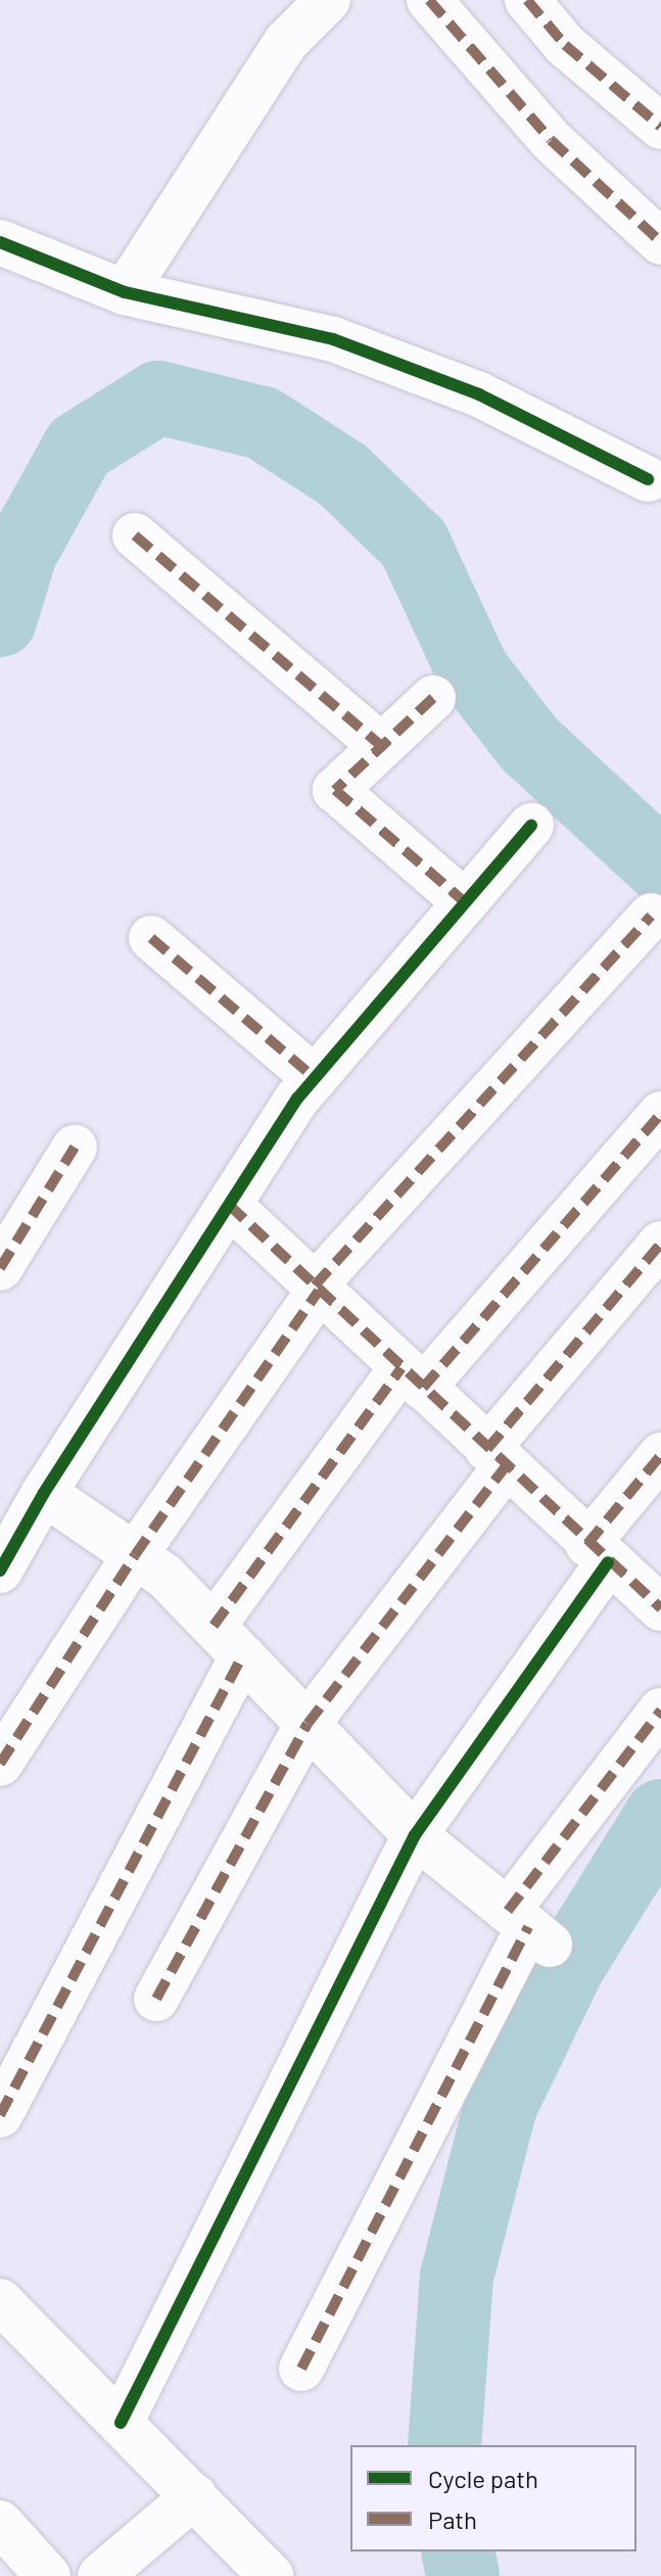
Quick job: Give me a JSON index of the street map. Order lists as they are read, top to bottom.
{
  "legend": ["Cycle path", "Path"]
}
